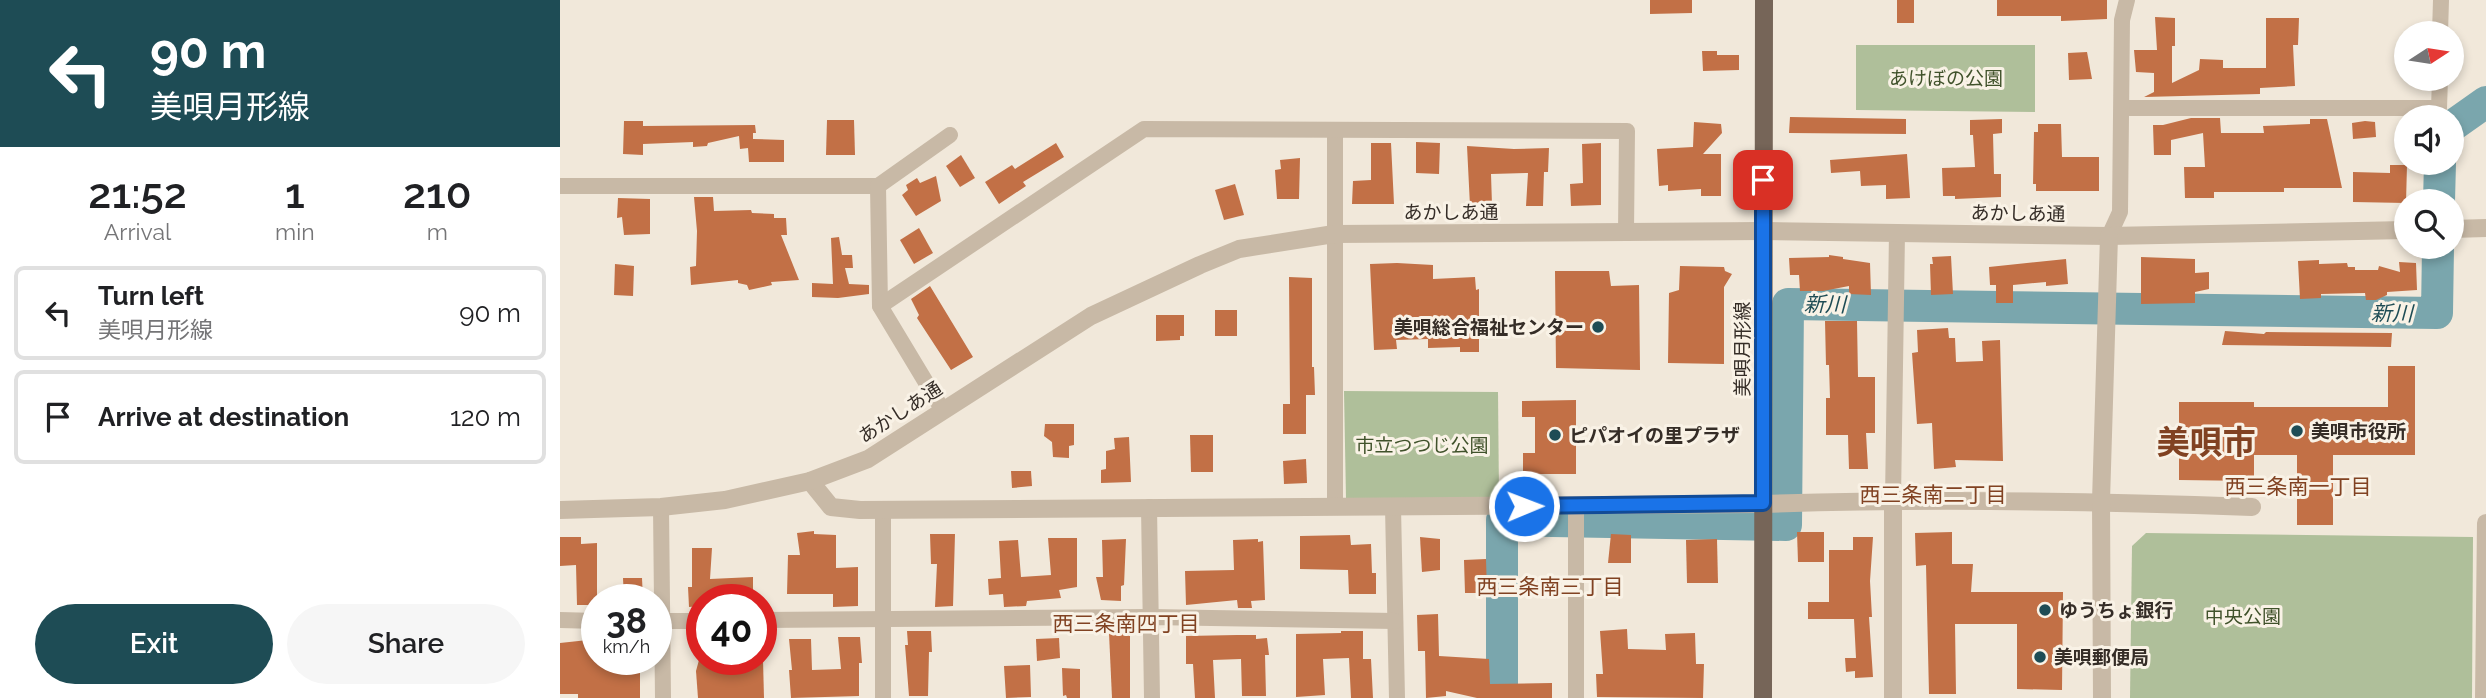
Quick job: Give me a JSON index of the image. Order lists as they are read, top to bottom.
{
  "streets": {
    "main road": ["美唄月形線"],
    "street": ["あかしあ通"]
  },
  "crossings": [
    ["あかしあ通", "美唄月形線"]
  ],
  "districts": [
    "美唄市",
    "西三条南一丁目",
    "西三条南二丁目",
    "西三条南三丁目",
    "西三条南四丁目"
  ],
  "water": ["新川"],
  "parks": ["あけぼの公園", "市立つつじ公園", "中央公園"],
  "places": [
    "美唄総合福祉センター",
    "美唄市役所",
    "ピパオイの里プラザ",
    "ゆうちょ銀行",
    "美唄郵便局"
  ],
  "north": "right",
  "page": {
    "turn": ["90 m", "美唄月形線"],
    "eta": [
      "21:52",
      "Arrival",
      "1",
      "min",
      "210",
      "m"
    ],
    "list": [
      {
        "name": "Turn left",
        "note": "美唄月形線",
        "value": "90 m"
      },
      {
        "name": "Arrive at destination",
        "value": "120 m"
      }
    ],
    "speed": "38 km/h",
    "limit": "40",
    "buttons": ["Exit", "Share"]
  }
}
